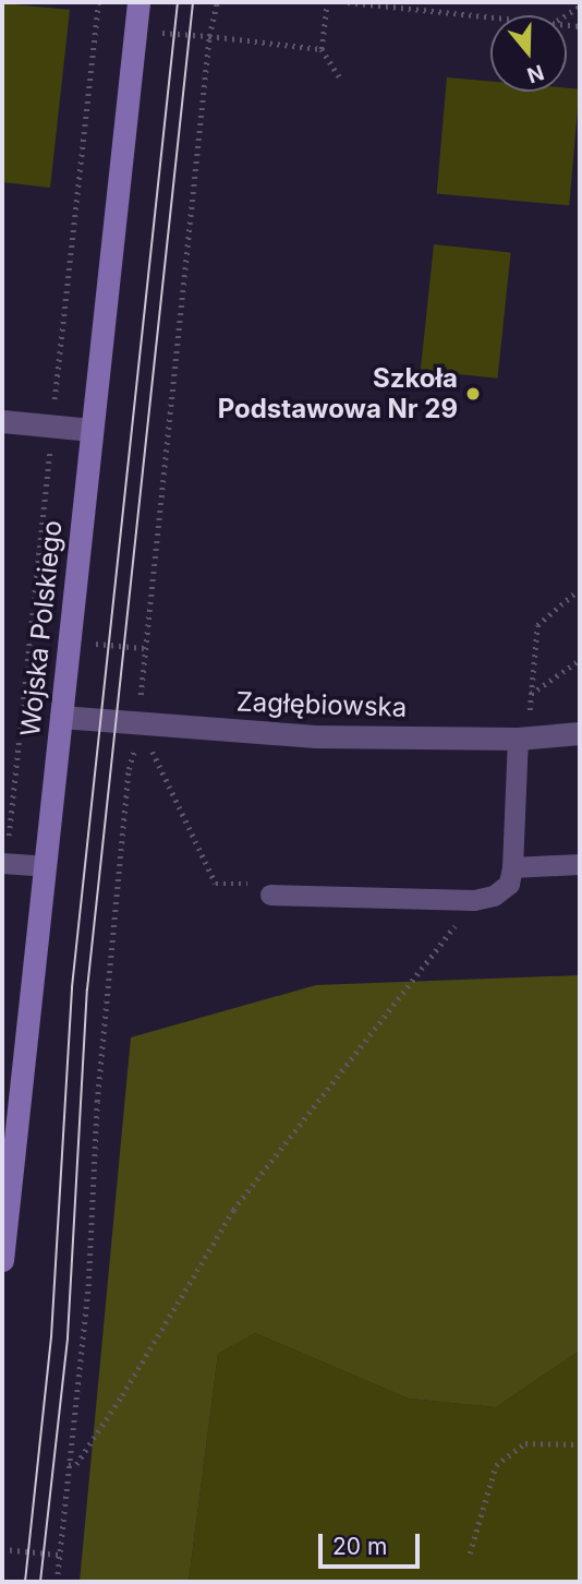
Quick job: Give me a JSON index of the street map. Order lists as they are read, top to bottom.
{
  "streets": {
    "main road": ["Wojska Polskiego"],
    "street": ["Zagłębiowska"]
  },
  "crossings": [
    ["Wojska Polskiego", "Zagłębiowska"]
  ],
  "places": ["Szkoła Podstawowa Nr 29"],
  "scale_bar": "20 m",
  "north": "bottom"
}
